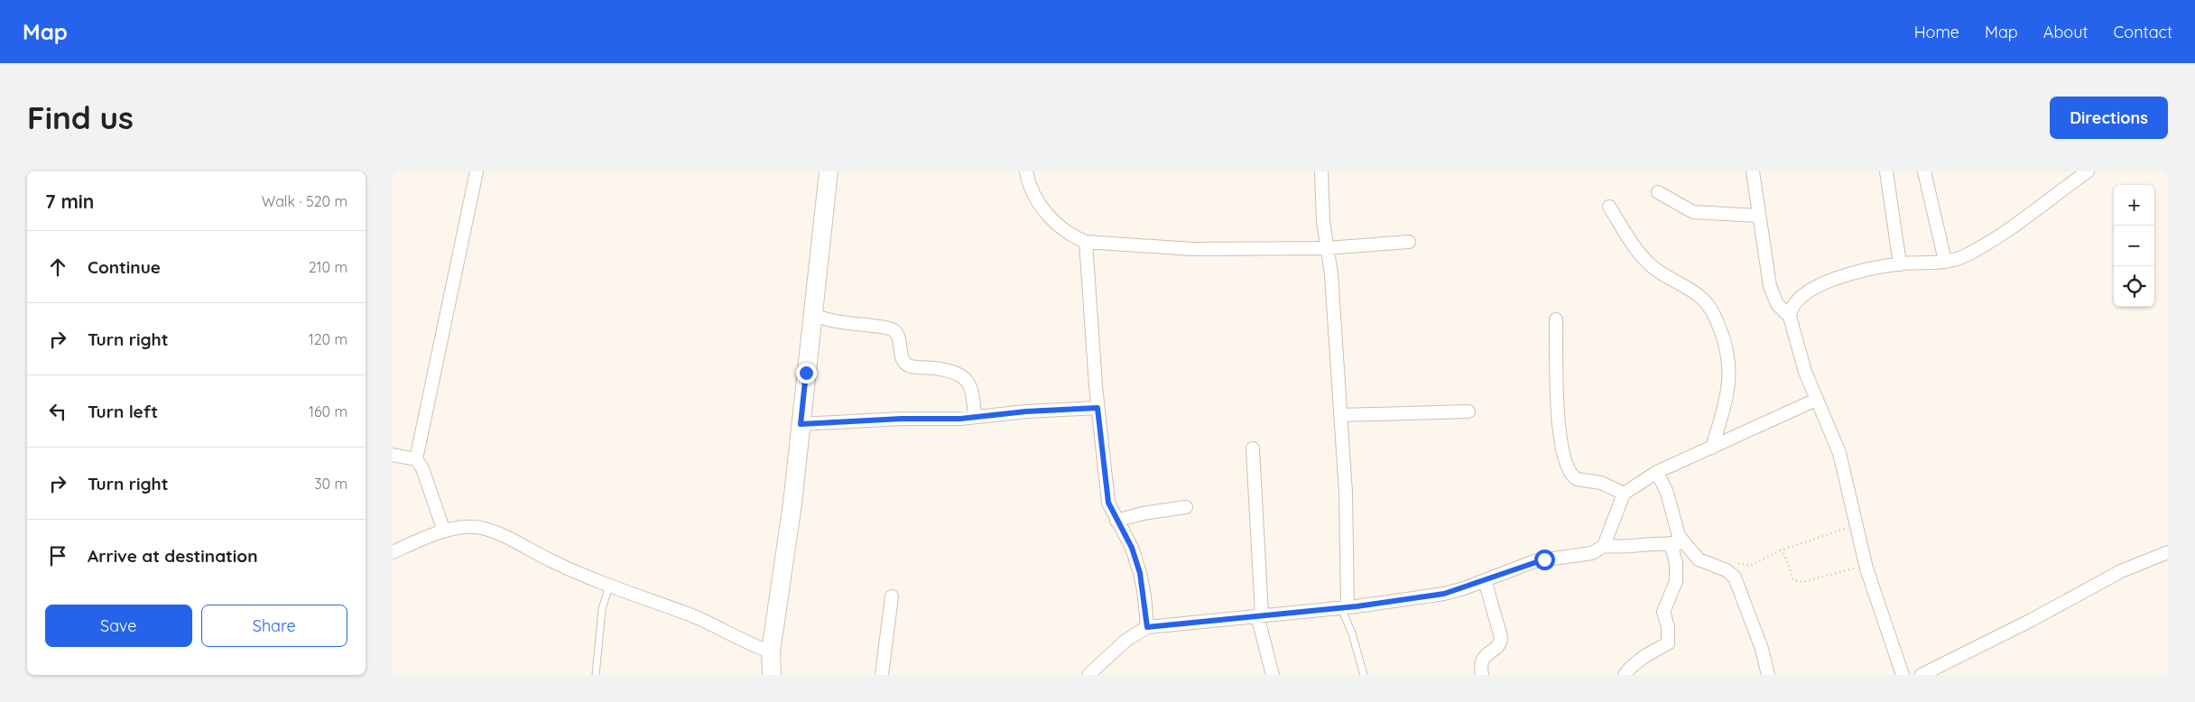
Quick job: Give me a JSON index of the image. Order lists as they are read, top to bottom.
{
  "page": {
    "header": "Map",
    "nav": [
      "Home",
      "Map",
      "About",
      "Contact"
    ],
    "buttons": [
      "Directions",
      ["Save", "Share"]
    ],
    "title": "Find us",
    "heading": ["7 min", "Walk · 520 m"],
    "map_buttons": ["+", "−"],
    "list": [
      ["Continue", "210 m"],
      ["Turn right", "120 m"],
      ["Turn left", "160 m"],
      ["Turn right", "30 m"],
      "Arrive at destination"
    ]
  }
}
